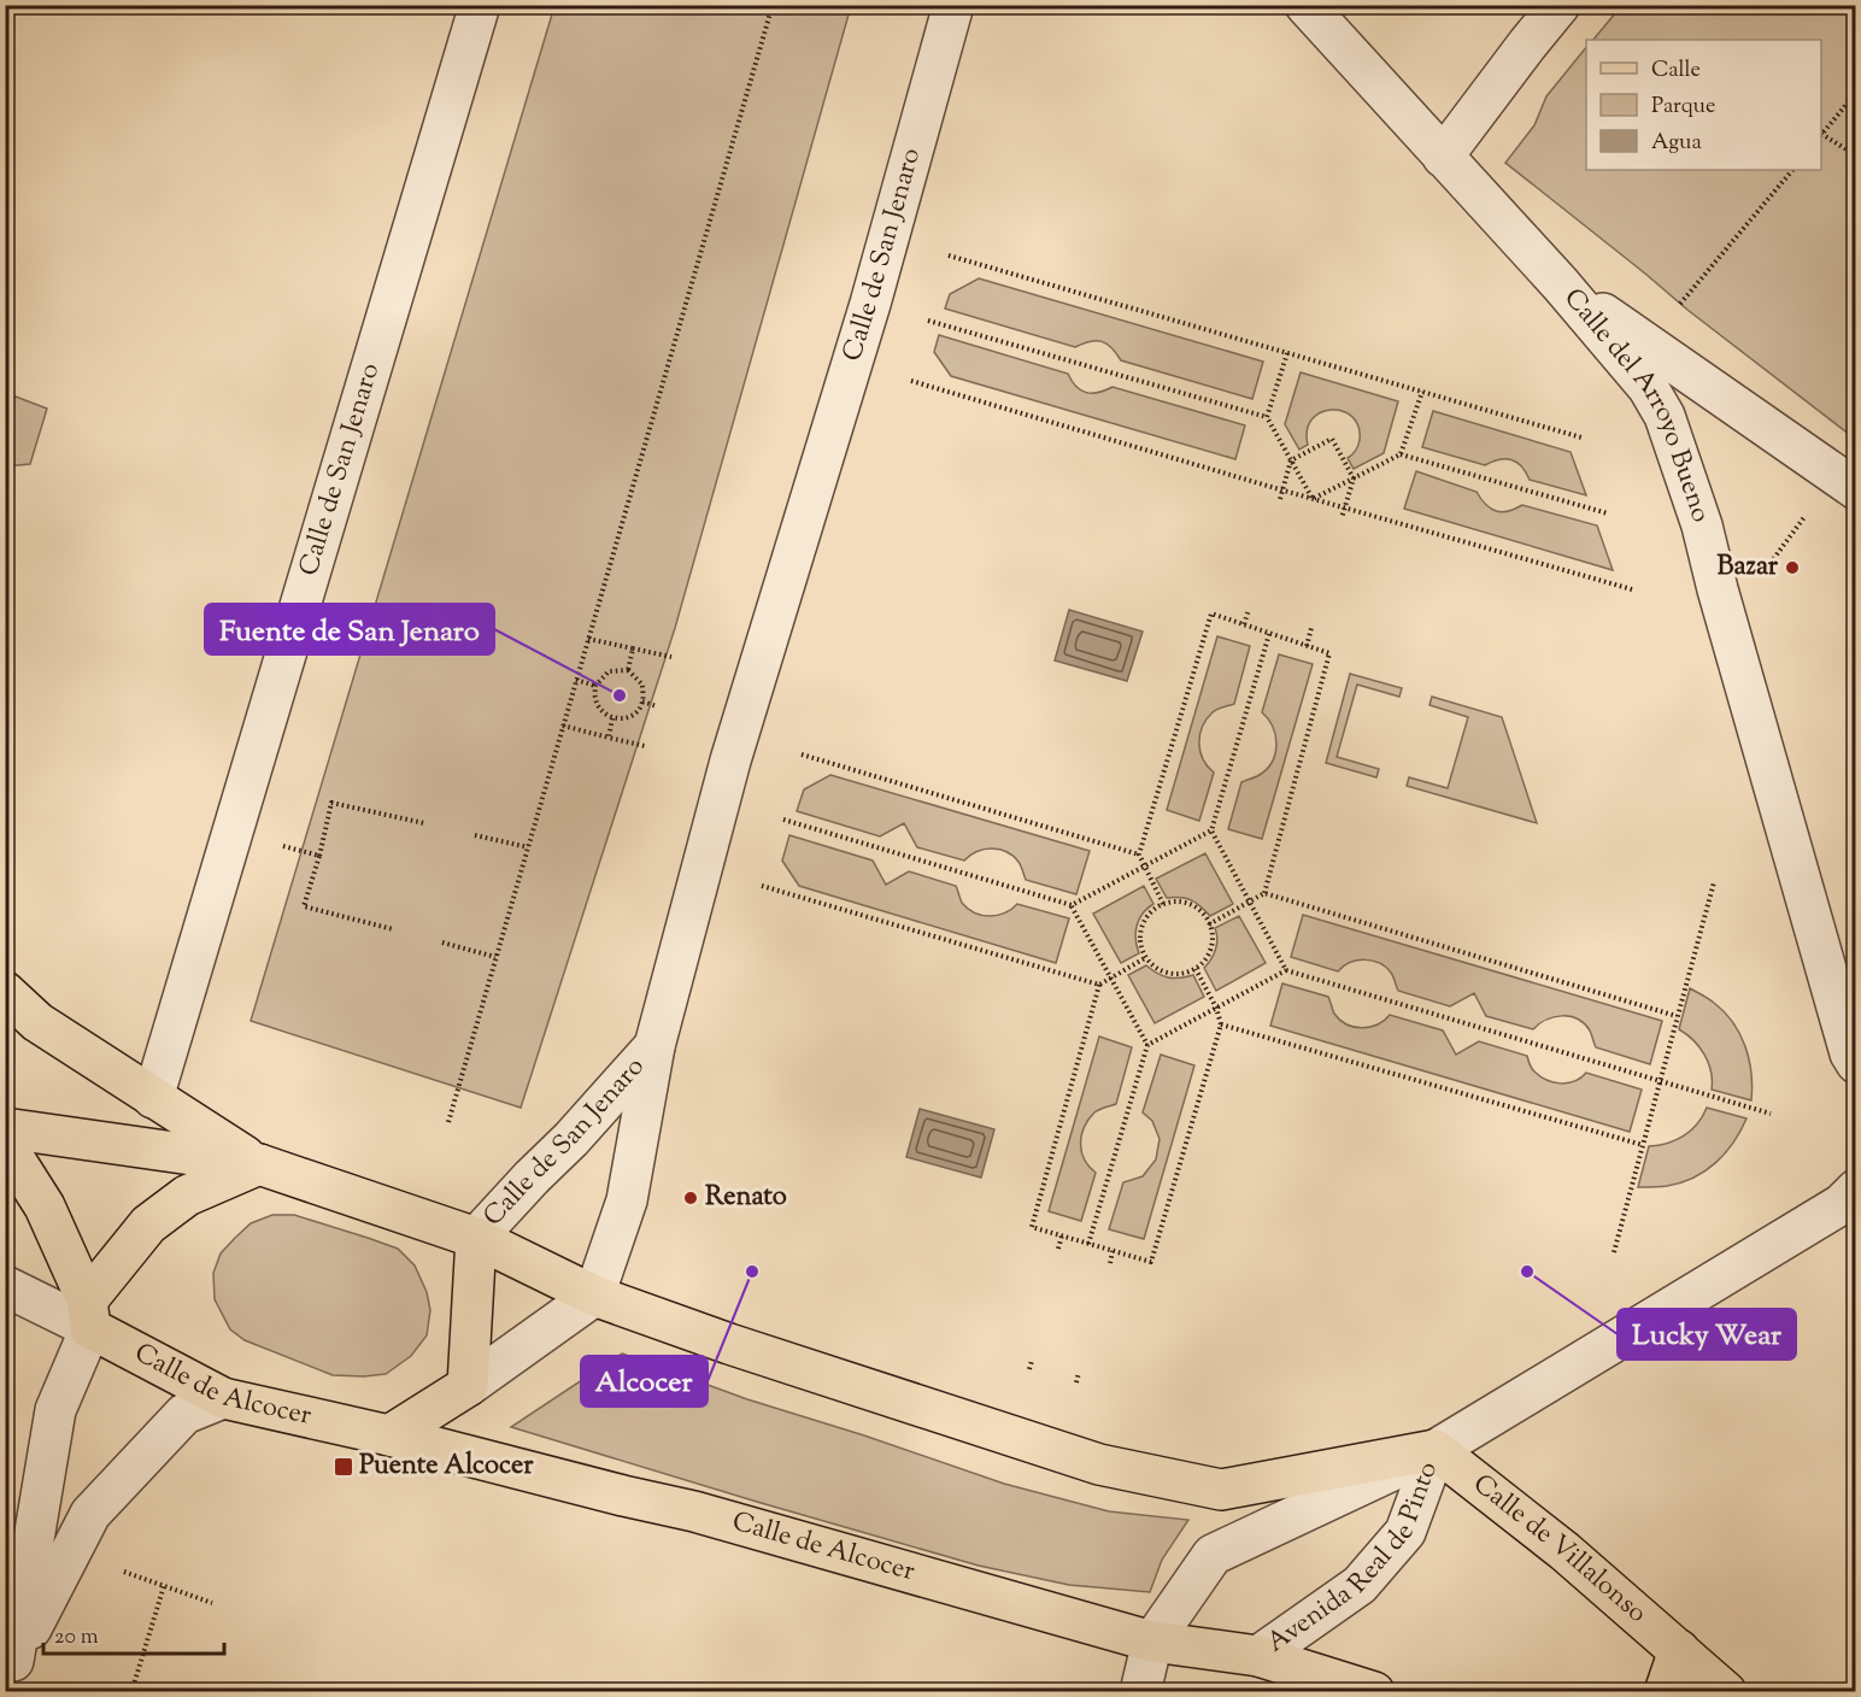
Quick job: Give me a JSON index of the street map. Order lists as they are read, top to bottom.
{
  "streets": {
    "main road": ["Calle de Alcocer", "Calle de Villalonso"],
    "street": ["Calle de San Jenaro", "Calle del Arroyo Bueno", "Avenida Real de Pinto"]
  },
  "crossings": [
    ["Calle de Alcocer", "Avenida Real de Pinto"],
    ["Calle de Villalonso", "Avenida Real de Pinto"]
  ],
  "places": {
    "other": [
      "Bazar",
      "Fuente de San Jenaro",
      "Renato",
      "Alcocer",
      "Lucky Wear"
    ],
    "transit": ["Puente Alcocer"]
  },
  "legend": ["Calle", "Parque", "Agua"],
  "scale_bar": "20 m"
}
